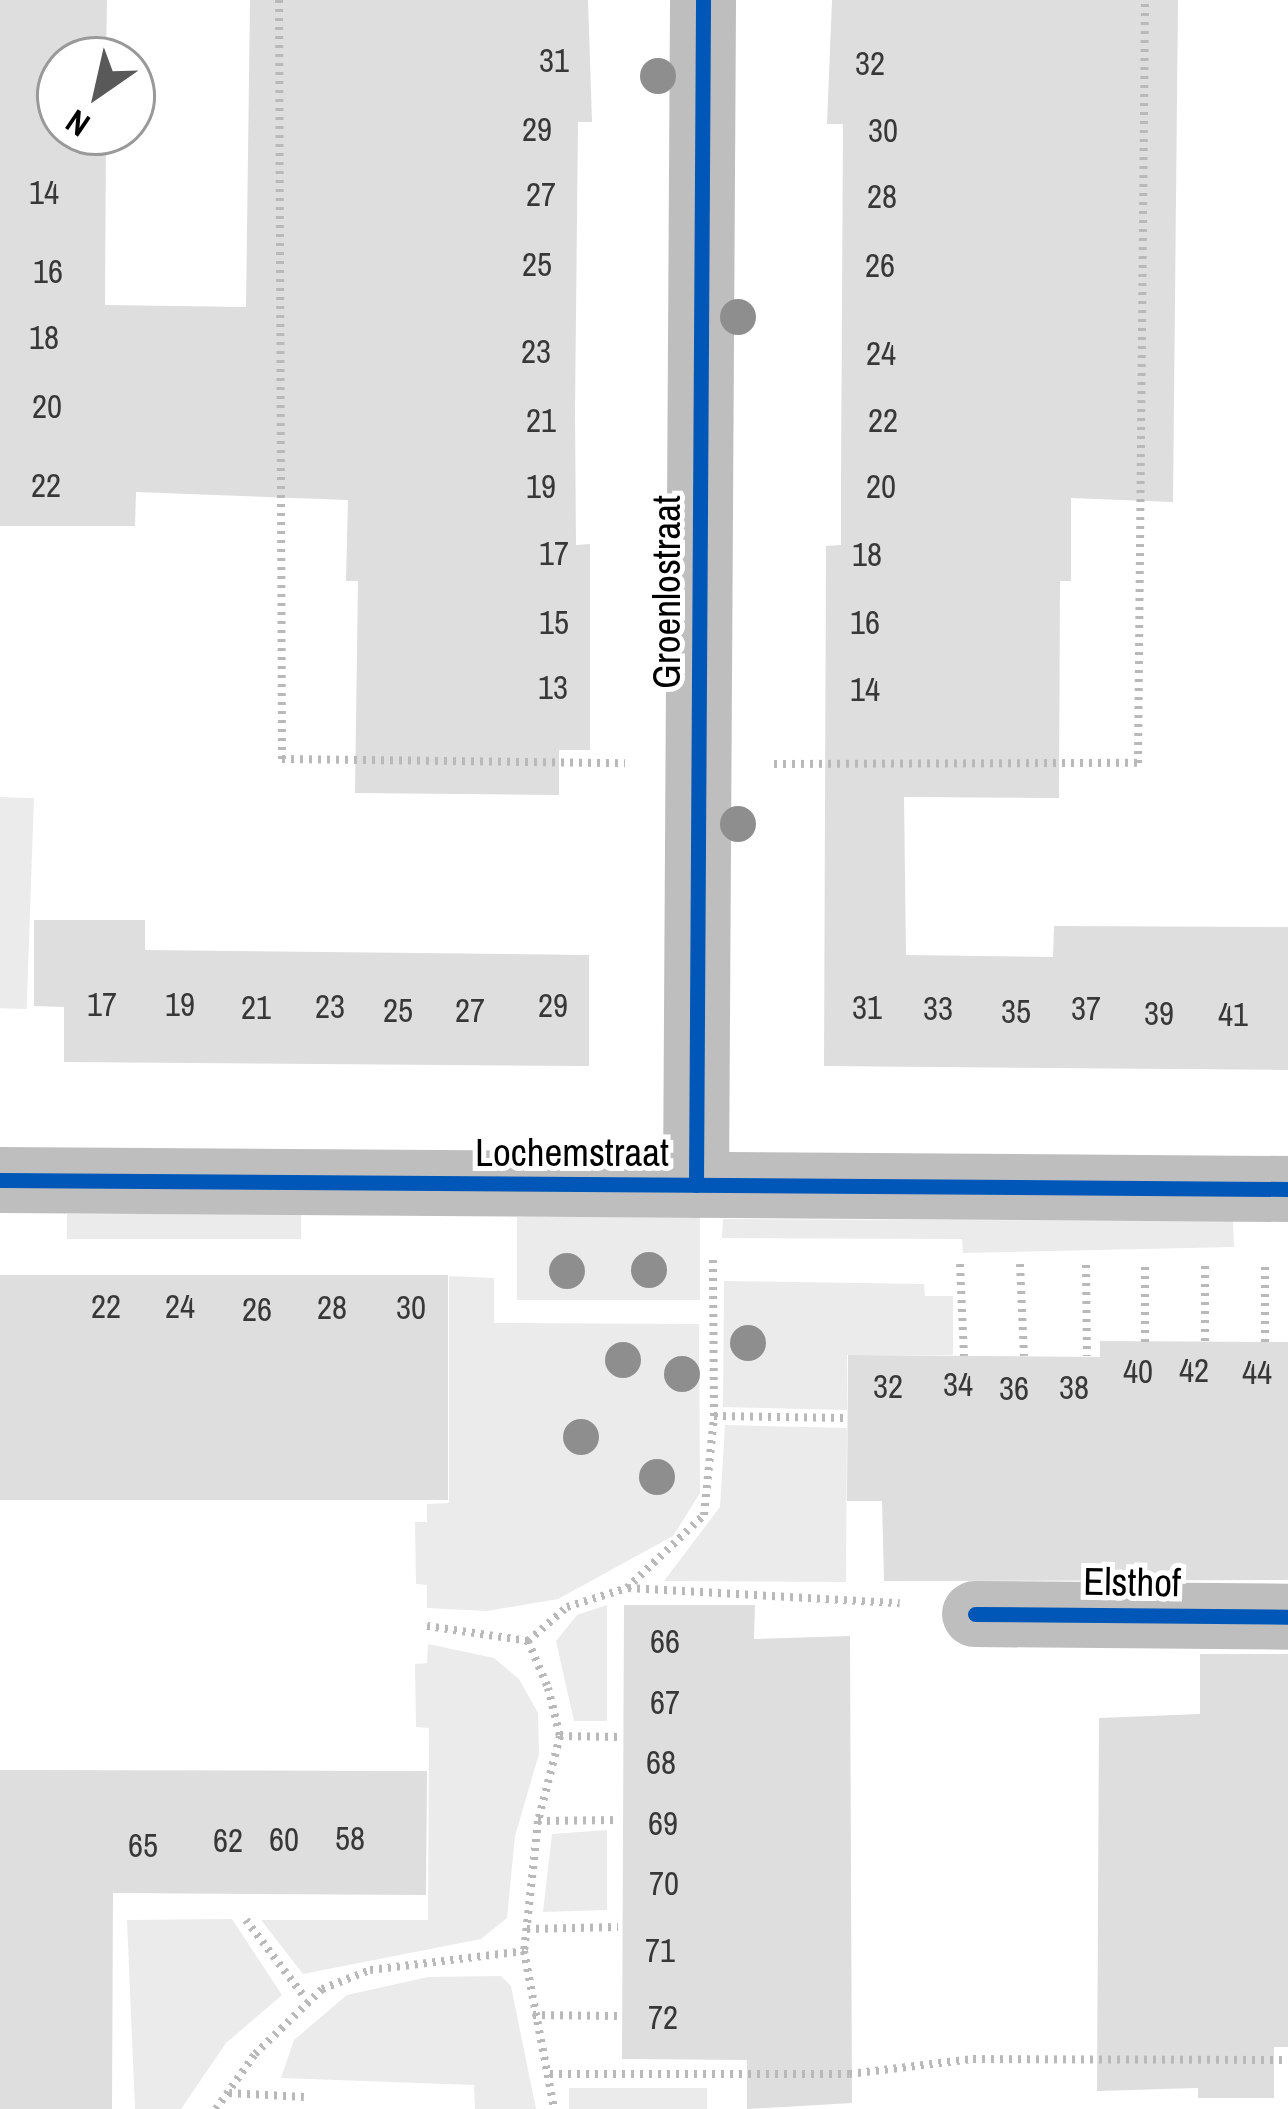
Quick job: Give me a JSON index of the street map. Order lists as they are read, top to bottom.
{
  "streets": {
    "street": ["Groenlostraat", "Lochemstraat", "Elsthof"]
  },
  "crossings": [
    ["Groenlostraat", "Lochemstraat"]
  ],
  "house_numbers": [
    "31",
    "32",
    "29",
    "30",
    "14",
    "27",
    "28",
    "25",
    "26",
    "16",
    "18",
    "23",
    "24",
    "20",
    "21",
    "22",
    "22",
    "19",
    "20",
    "17",
    "18",
    "15",
    "16",
    "13",
    "14",
    "17",
    "19",
    "29",
    "23",
    "21",
    "31",
    "33",
    "37",
    "25",
    "27",
    "35",
    "39",
    "41",
    "22",
    "24",
    "28",
    "30",
    "26",
    "42",
    "40",
    "44",
    "34",
    "32",
    "38",
    "36",
    "66",
    "67",
    "68",
    "69",
    "58",
    "60",
    "62",
    "65",
    "70",
    "71",
    "72"
  ],
  "north": "bottom left"
}
